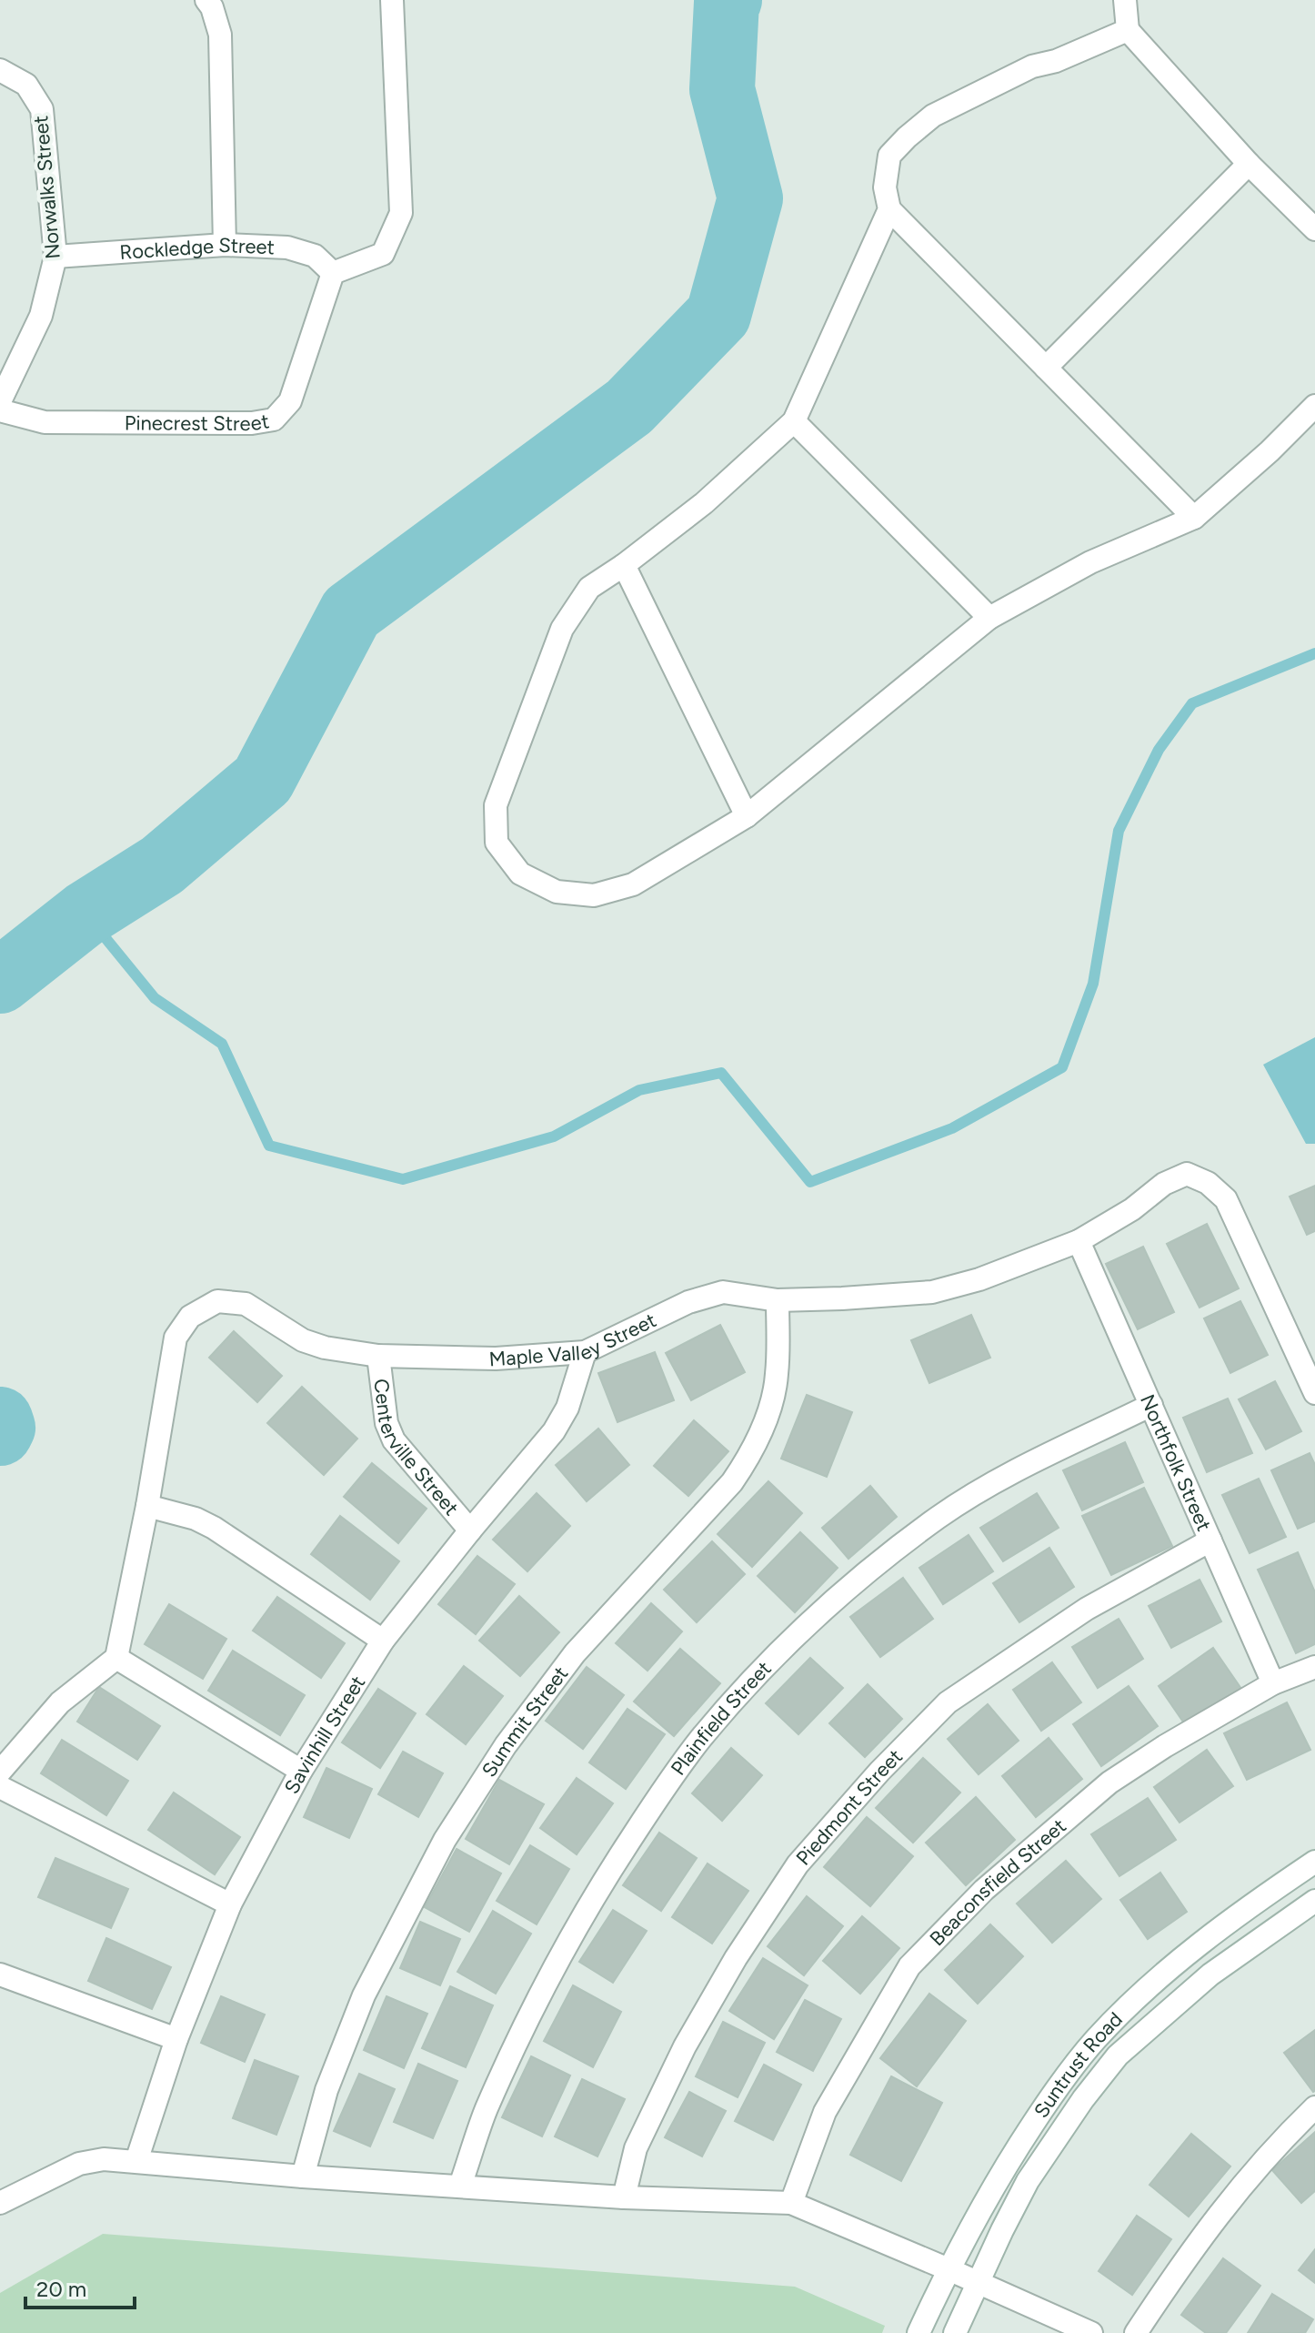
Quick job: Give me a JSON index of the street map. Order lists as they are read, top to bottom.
{
  "streets": {
    "street": [
      "Norwalks Street",
      "Rockledge Street",
      "Pinecrest Street",
      "Maple Valley Street",
      "Centerville Street",
      "Northfolk Street",
      "Plainfield Street",
      "Summit Street",
      "Savinhill Street",
      "Piedmont Street",
      "Beaconsfield Street",
      "Suntrust Road"
    ]
  },
  "crossings": [
    ["Norwalks Street", "Rockledge Street"],
    ["Rockledge Street", "Pinecrest Street"],
    ["Maple Valley Street", "Centerville Street"],
    ["Maple Valley Street", "Northfolk Street"],
    ["Maple Valley Street", "Summit Street"],
    ["Maple Valley Street", "Savinhill Street"],
    ["Centerville Street", "Savinhill Street"],
    ["Northfolk Street", "Plainfield Street"],
    ["Northfolk Street", "Piedmont Street"],
    ["Northfolk Street", "Beaconsfield Street"]
  ],
  "scale_bar": "20 m"
}
